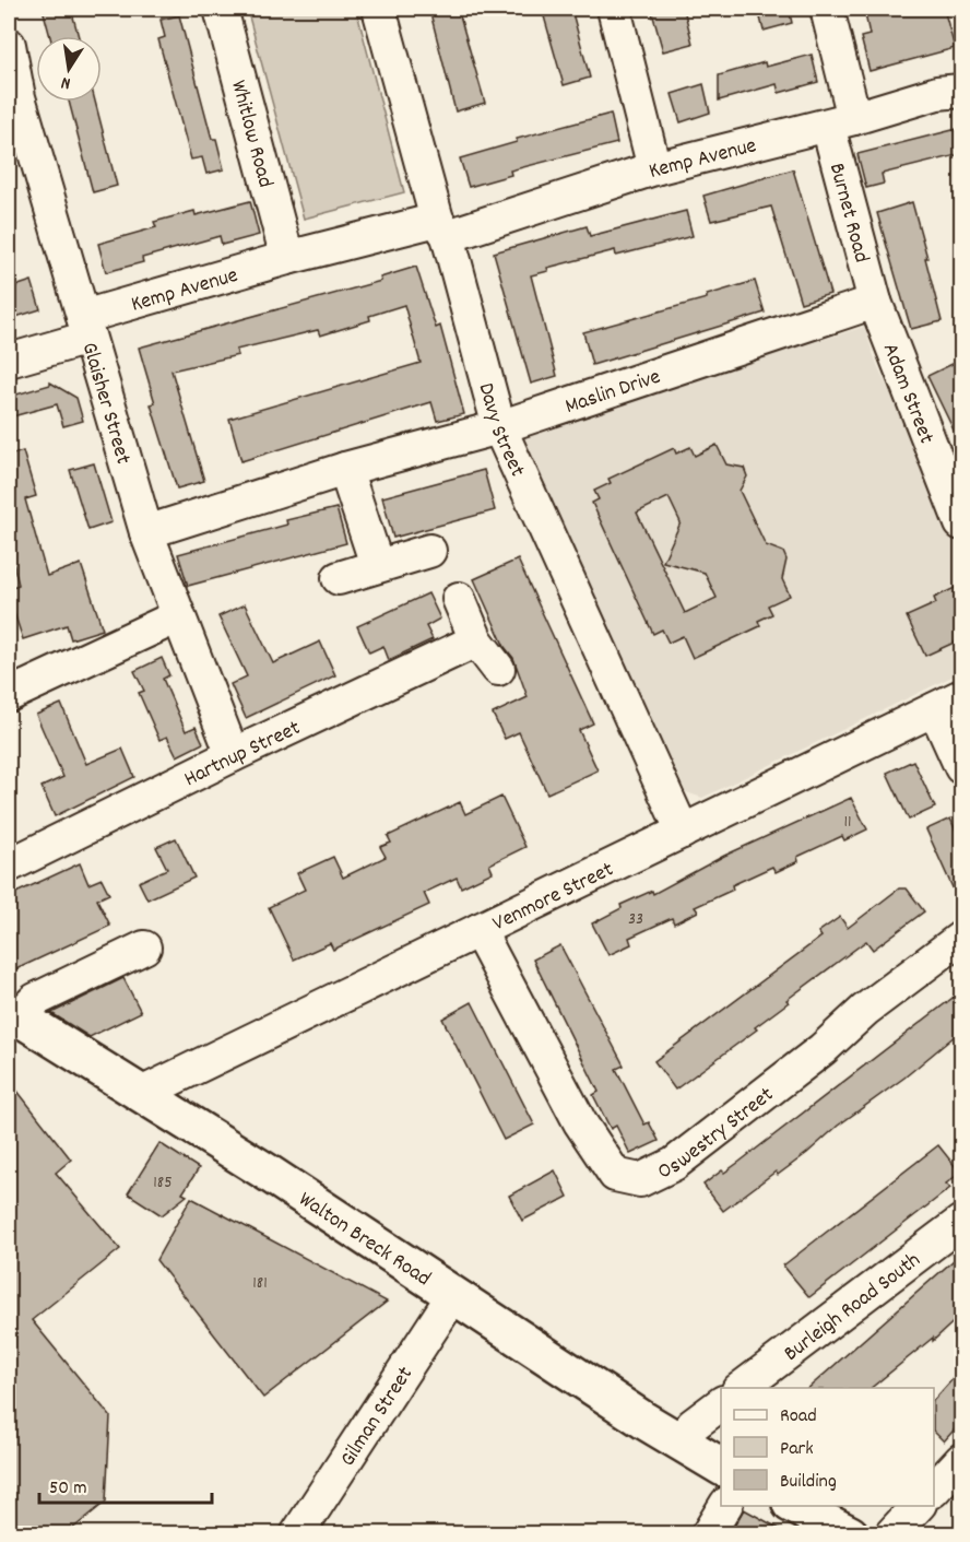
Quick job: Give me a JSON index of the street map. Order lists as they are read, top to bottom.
{
  "streets": {
    "highway": ["Walton Breck Road"],
    "street": [
      "Whitlow Road",
      "Kemp Avenue",
      "Burnet Road",
      "Maslin Drive",
      "Adam Street",
      "Glaisher Street",
      "Davy Street",
      "Hartnup Street",
      "Venmore Street",
      "Oswestry Street",
      "Burleigh Road South",
      "Gilman Street"
    ]
  },
  "crossings": [
    ["Whitlow Road", "Kemp Avenue"],
    ["Kemp Avenue", "Burnet Road"],
    ["Kemp Avenue", "Glaisher Street"],
    ["Kemp Avenue", "Davy Street"],
    ["Burnet Road", "Maslin Drive"],
    ["Burnet Road", "Adam Street"],
    ["Maslin Drive", "Adam Street"],
    ["Maslin Drive", "Glaisher Street"],
    ["Maslin Drive", "Davy Street"],
    ["Glaisher Street", "Hartnup Street"],
    ["Davy Street", "Venmore Street"],
    ["Venmore Street", "Oswestry Street"],
    ["Venmore Street", "Walton Breck Road"],
    ["Walton Breck Road", "Gilman Street"]
  ],
  "house_numbers": [
    "11",
    "33",
    "185",
    "181"
  ],
  "legend": ["Road", "Park", "Building"],
  "scale_bar": "50 m",
  "north": "bottom"
}
